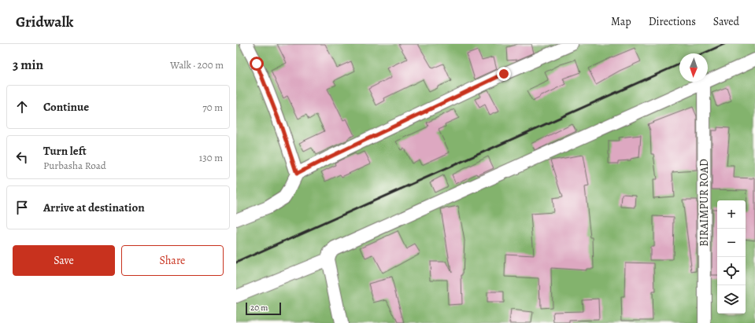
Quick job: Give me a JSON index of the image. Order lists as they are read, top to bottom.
{
  "streets": {
    "street": ["BIRAIMPUR ROAD"]
  },
  "scale_bar": "20 m",
  "north": "bottom",
  "page": {
    "header": "Gridwalk",
    "nav": ["Map", "Directions", "Saved"],
    "heading": ["3 min", "Walk · 200 m"],
    "list": [
      ["Continue", "70 m"],
      ["Turn left", "Purbasha Road", "130 m"],
      "Arrive at destination"
    ],
    "map_buttons": ["+", "−"],
    "buttons": ["Save", "Share"],
    "scale": "20 m"
  }
}
